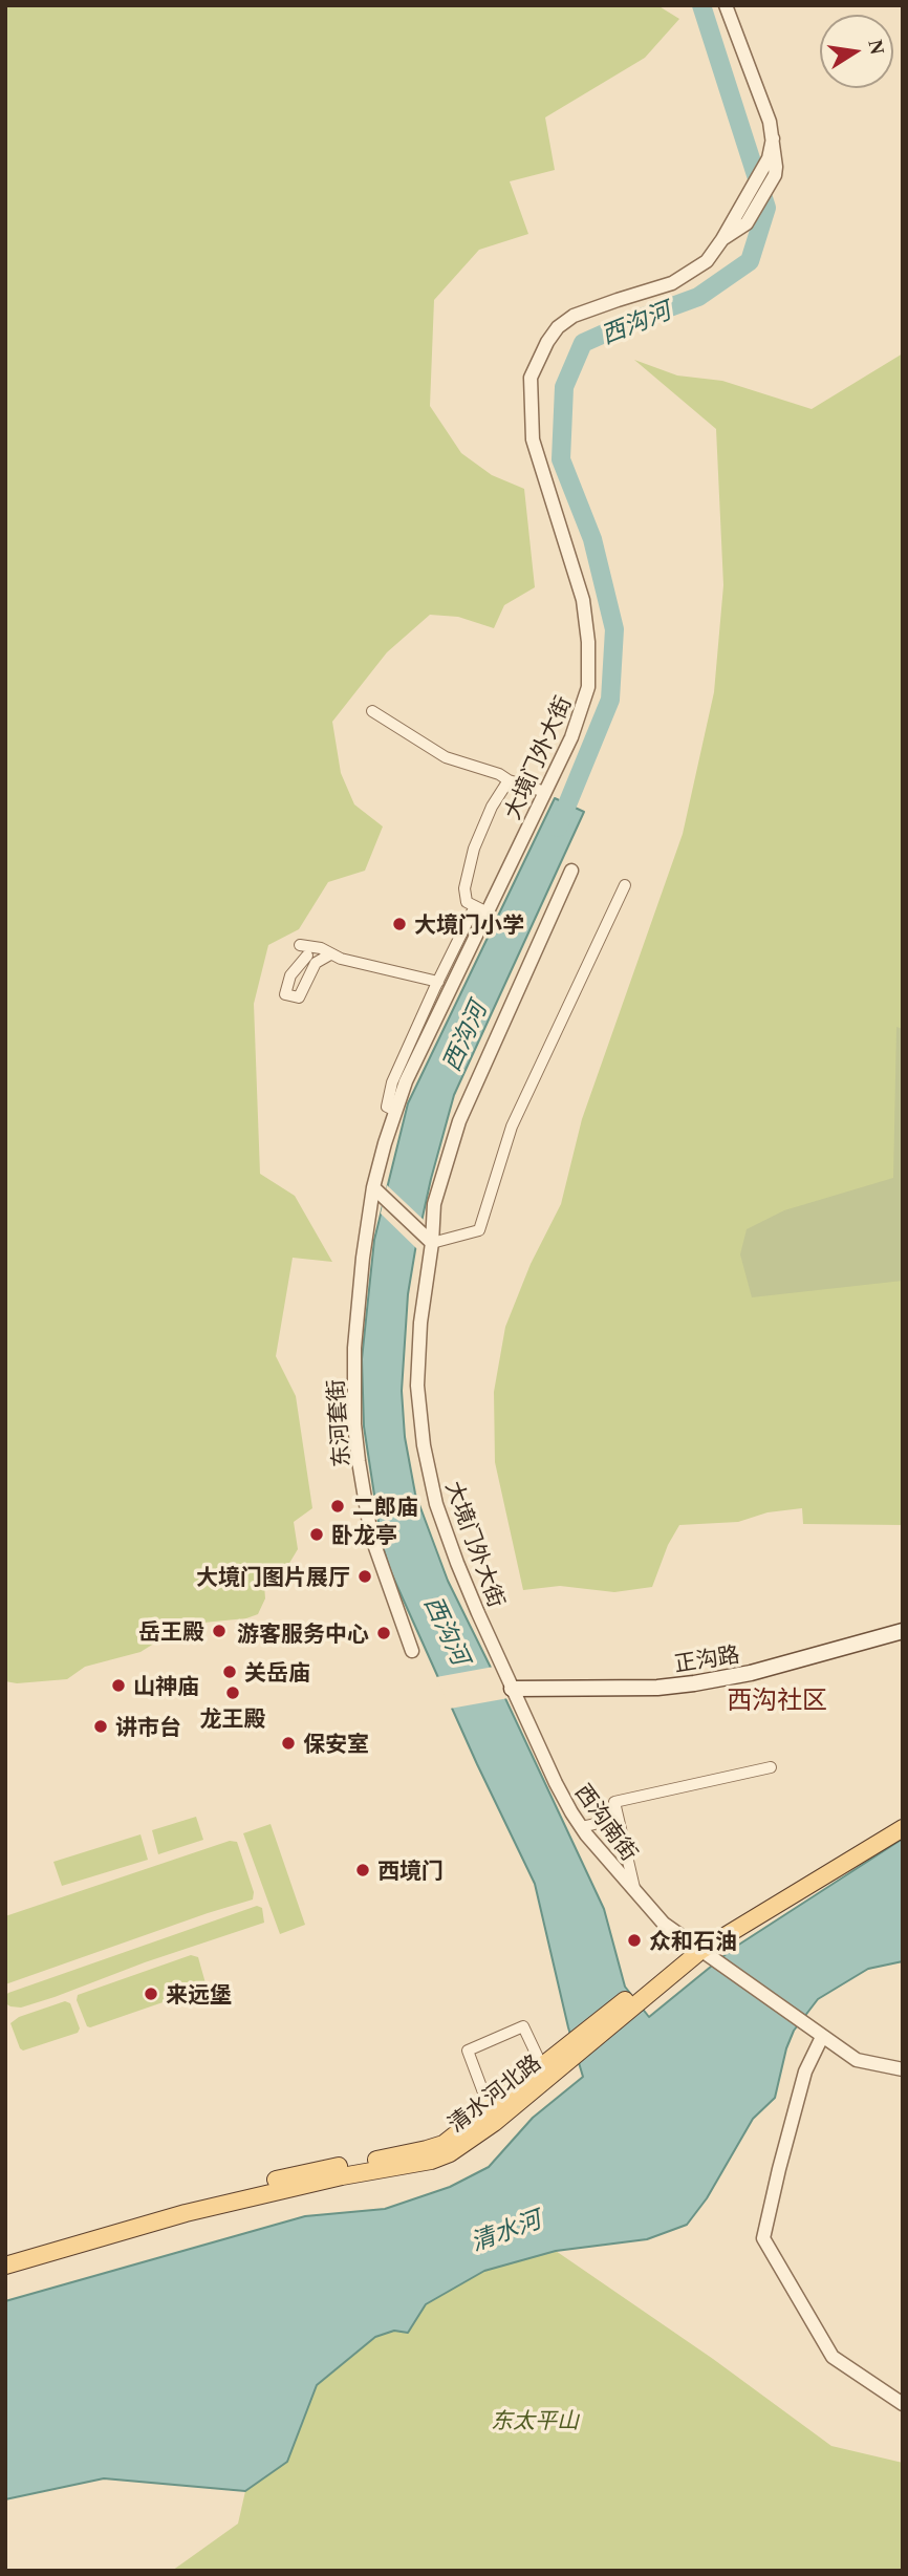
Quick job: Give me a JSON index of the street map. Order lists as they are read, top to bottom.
{
  "streets": {
    "main road": ["正沟路", "清水河北路"],
    "street": ["大境门外大街", "东河套街", "西沟南街"]
  },
  "crossings": [
    ["大境门外大街", "东河套街"],
    ["大境门外大街", "正沟路"],
    ["大境门外大街", "西沟南街"],
    ["正沟路", "西沟南街"],
    ["西沟南街", "清水河北路"]
  ],
  "districts": ["西沟社区"],
  "water": ["西沟河", "清水河"],
  "parks": ["东太平山"],
  "places": [
    "大境门小学",
    "二郎庙",
    "卧龙亭",
    "大境门图片展厅",
    "岳王殿",
    "游客服务中心",
    "关岳庙",
    "山神庙",
    "龙王殿",
    "讲市台",
    "保安室",
    "西境门",
    "众和石油",
    "来远堡"
  ],
  "north": "right"
}
